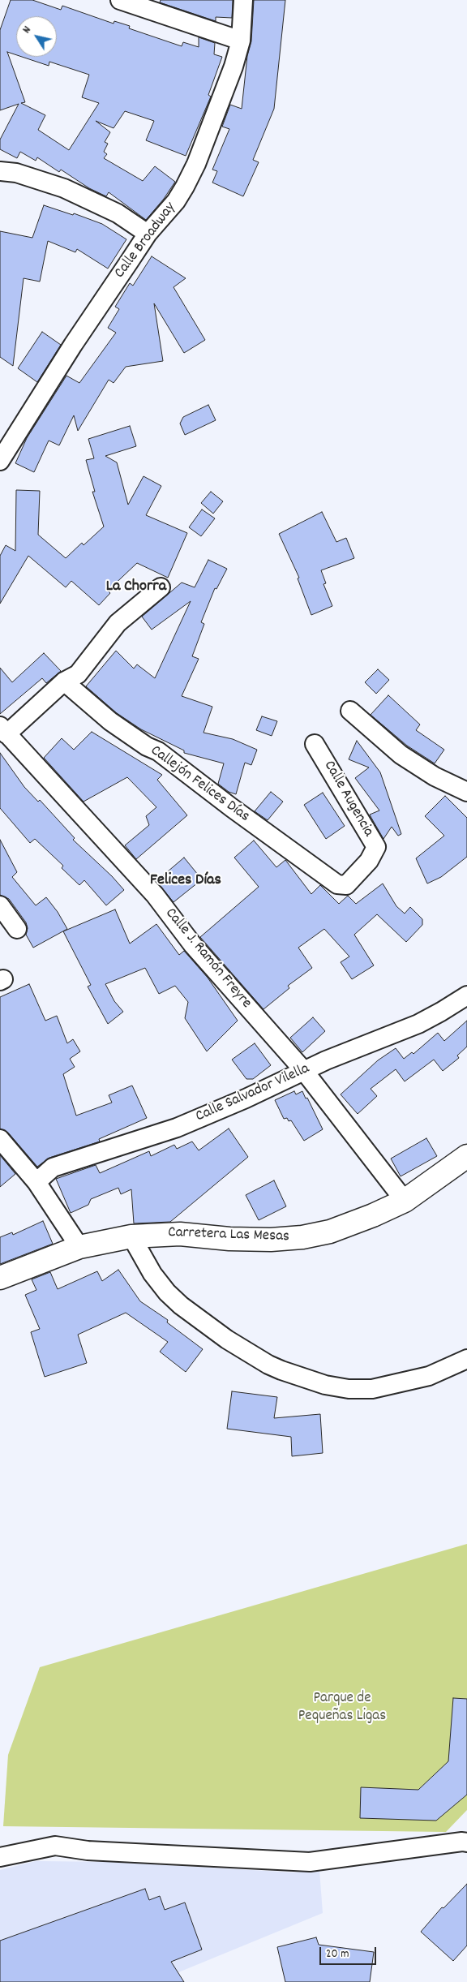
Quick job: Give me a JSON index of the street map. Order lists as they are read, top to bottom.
{
  "streets": {
    "street": [
      "Calle Broadway",
      "Callejón Felices Días",
      "Calle Augencia",
      "Calle J. Ramón Freyre",
      "Calle Salvador Vilella",
      "Carretera Las Mesas"
    ]
  },
  "crossings": [
    ["Callejón Felices Días", "Calle Augencia"],
    ["Calle J. Ramón Freyre", "Calle Salvador Vilella"],
    ["Calle J. Ramón Freyre", "Carretera Las Mesas"]
  ],
  "districts": ["La Chorra", "Felices Días"],
  "parks": ["Parque de Pequeñas Ligas"],
  "scale_bar": "20 m",
  "north": "top left"
}
